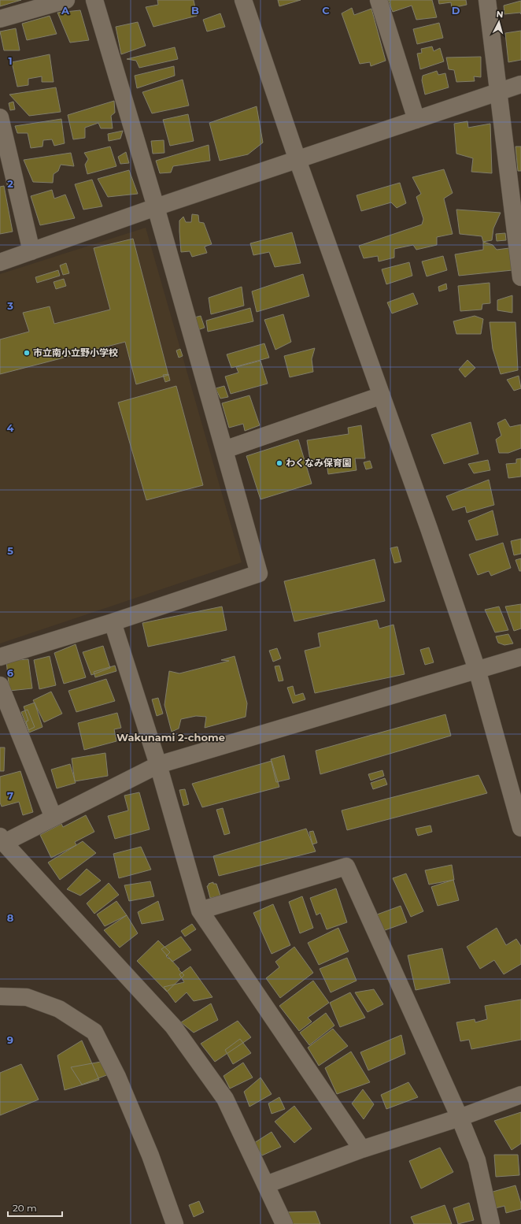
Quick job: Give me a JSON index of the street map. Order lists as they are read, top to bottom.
{
  "districts": ["Wakunami 2-chome"],
  "places": ["市立南小立野小学校", "わくなみ保育園"],
  "scale_bar": "20 m",
  "north": "top",
  "grid": {
    "columns": [
      "A",
      "B",
      "C",
      "D"
    ],
    "rows": [
      "1",
      "2",
      "3",
      "4",
      "5",
      "6",
      "7",
      "8",
      "9"
    ]
  }
}
